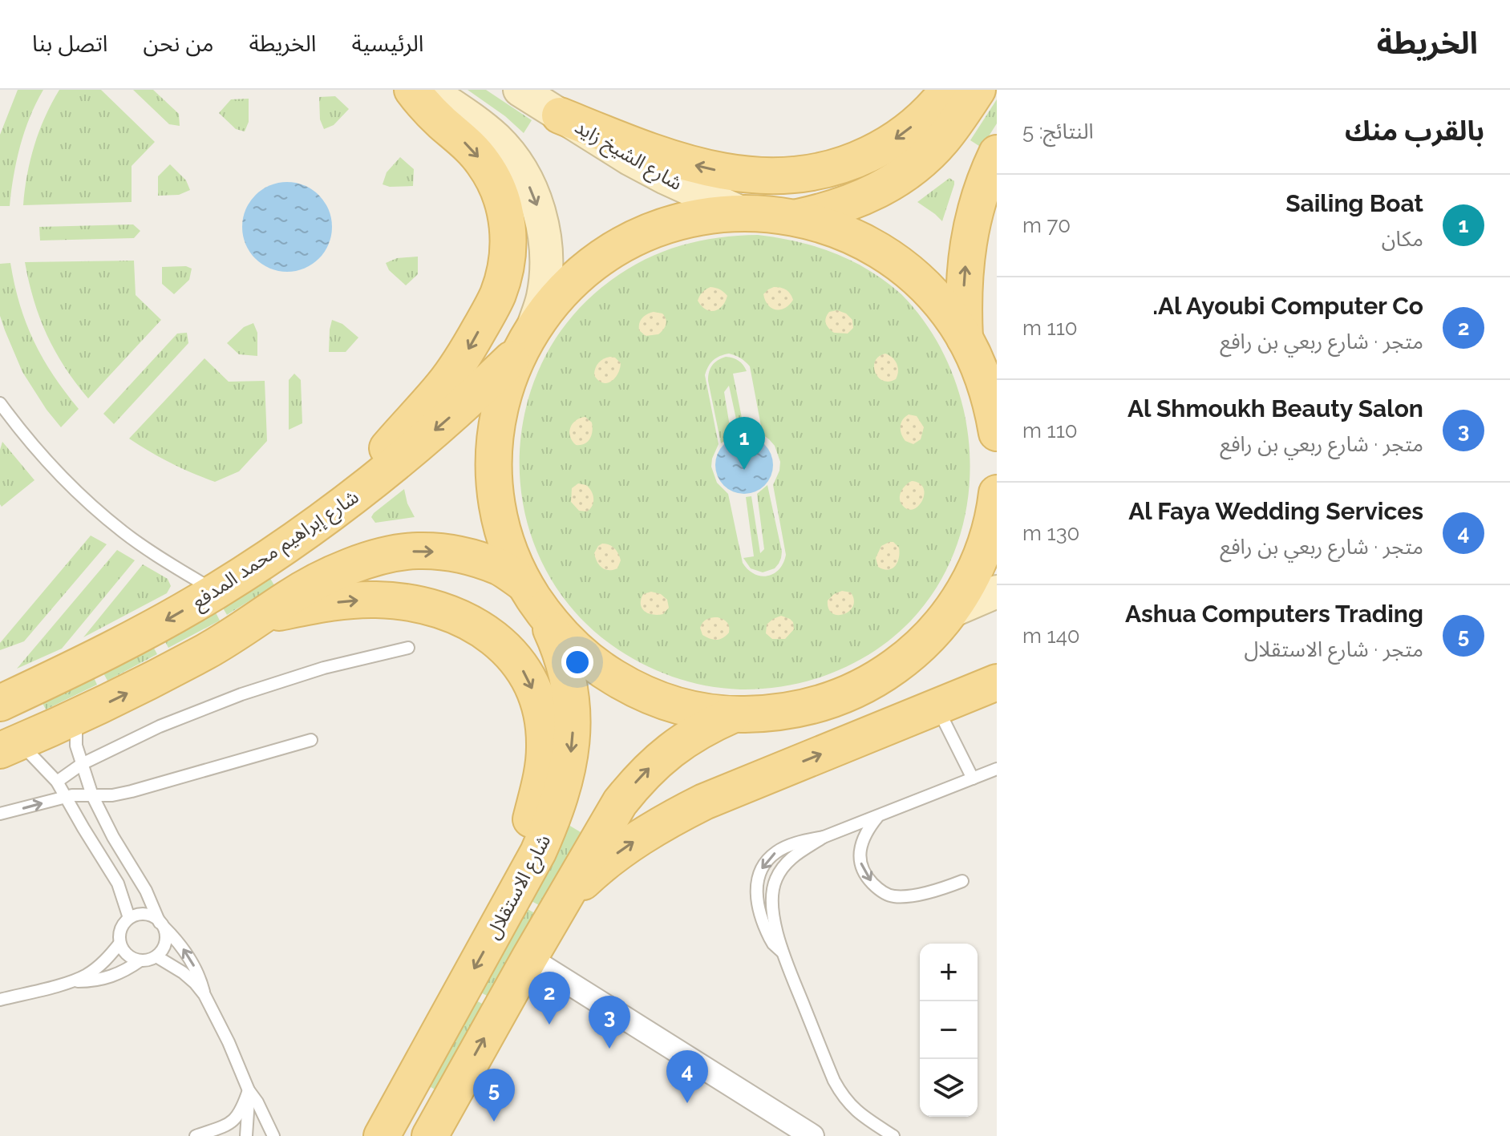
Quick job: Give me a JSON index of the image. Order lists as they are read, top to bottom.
{
  "streets": {
    "main road": ["شارع الشيخ زايد", "شارع إبراهيم محمد المدفع", "شارع الاستقلال"]
  },
  "page": {
    "header": "الخريطة",
    "nav": [
      "الرئيسية",
      "الخريطة",
      "من نحن",
      "اتصل بنا"
    ],
    "heading": ["بالقرب منك", "النتائج: 5"],
    "list": [
      {
        "mark": "1",
        "name": "Sailing Boat",
        "note": "مكان",
        "value": "70 m"
      },
      {
        "mark": "2",
        "name": "Al Ayoubi Computer Co.",
        "note": "متجر · شارع ربعي بن رافع",
        "value": "110 m"
      },
      {
        "mark": "3",
        "name": "Al Shmoukh Beauty Salon",
        "note": "متجر · شارع ربعي بن رافع",
        "value": "110 m"
      },
      {
        "mark": "4",
        "name": "Al Faya Wedding Services",
        "note": "متجر · شارع ربعي بن رافع",
        "value": "130 m"
      },
      {
        "mark": "5",
        "name": "Ashua Computers Trading",
        "note": "متجر · شارع الاستقلال",
        "value": "140 m"
      }
    ],
    "pins": [
      "1",
      "2",
      "3",
      "4",
      "5"
    ],
    "map_buttons": ["+", "−"]
  }
}
